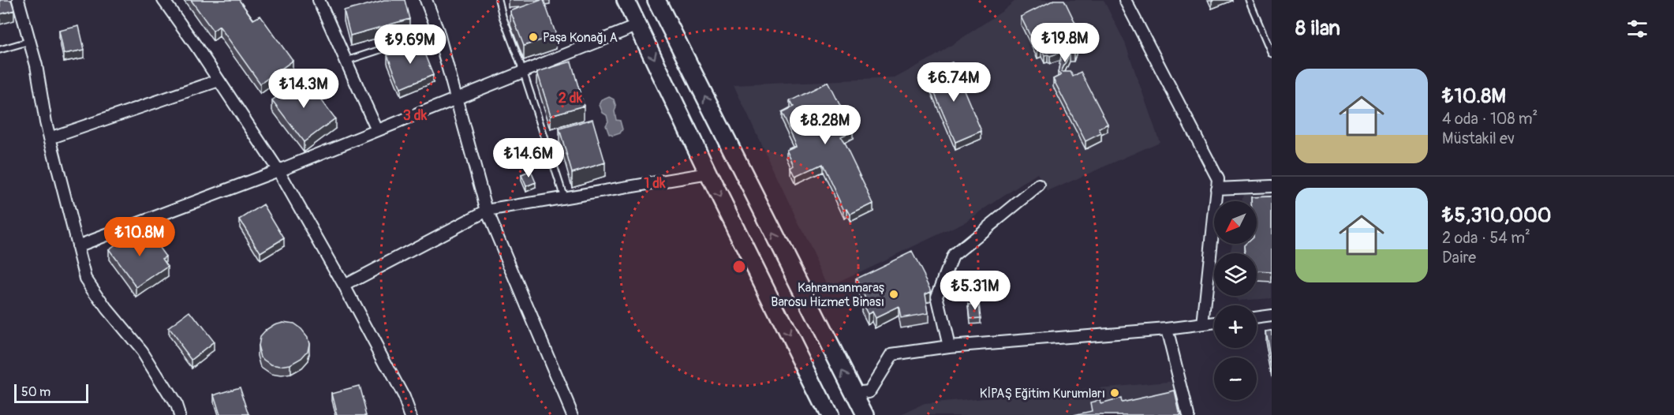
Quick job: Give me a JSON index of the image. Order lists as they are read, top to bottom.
{
  "places": ["Paşa Konağı A", "Kahramanmaraş Barosu Hizmet Binası", "KİPAŞ Eğitim Kurumları"],
  "scale_bar": "50 m",
  "north": "bottom left",
  "page": {
    "heading": "8 ilan",
    "price": [
      "₺19.8M",
      "₺9.69M",
      "₺6.74M",
      "₺14.3M",
      "₺8.28M",
      "₺14.6M",
      "₺10.8M",
      "₺5.31M"
    ],
    "list": [
      {
        "name": "₺10.8M",
        "note": "4 oda · 108 m² · Müstakil ev"
      },
      {
        "name": "₺5,310,000",
        "note": "2 oda · 54 m² · Daire"
      }
    ],
    "map_buttons": ["+", "−"],
    "scale": "50 m"
  },
  "rings": ["2 dk", "3 dk", "1 dk"]
}
